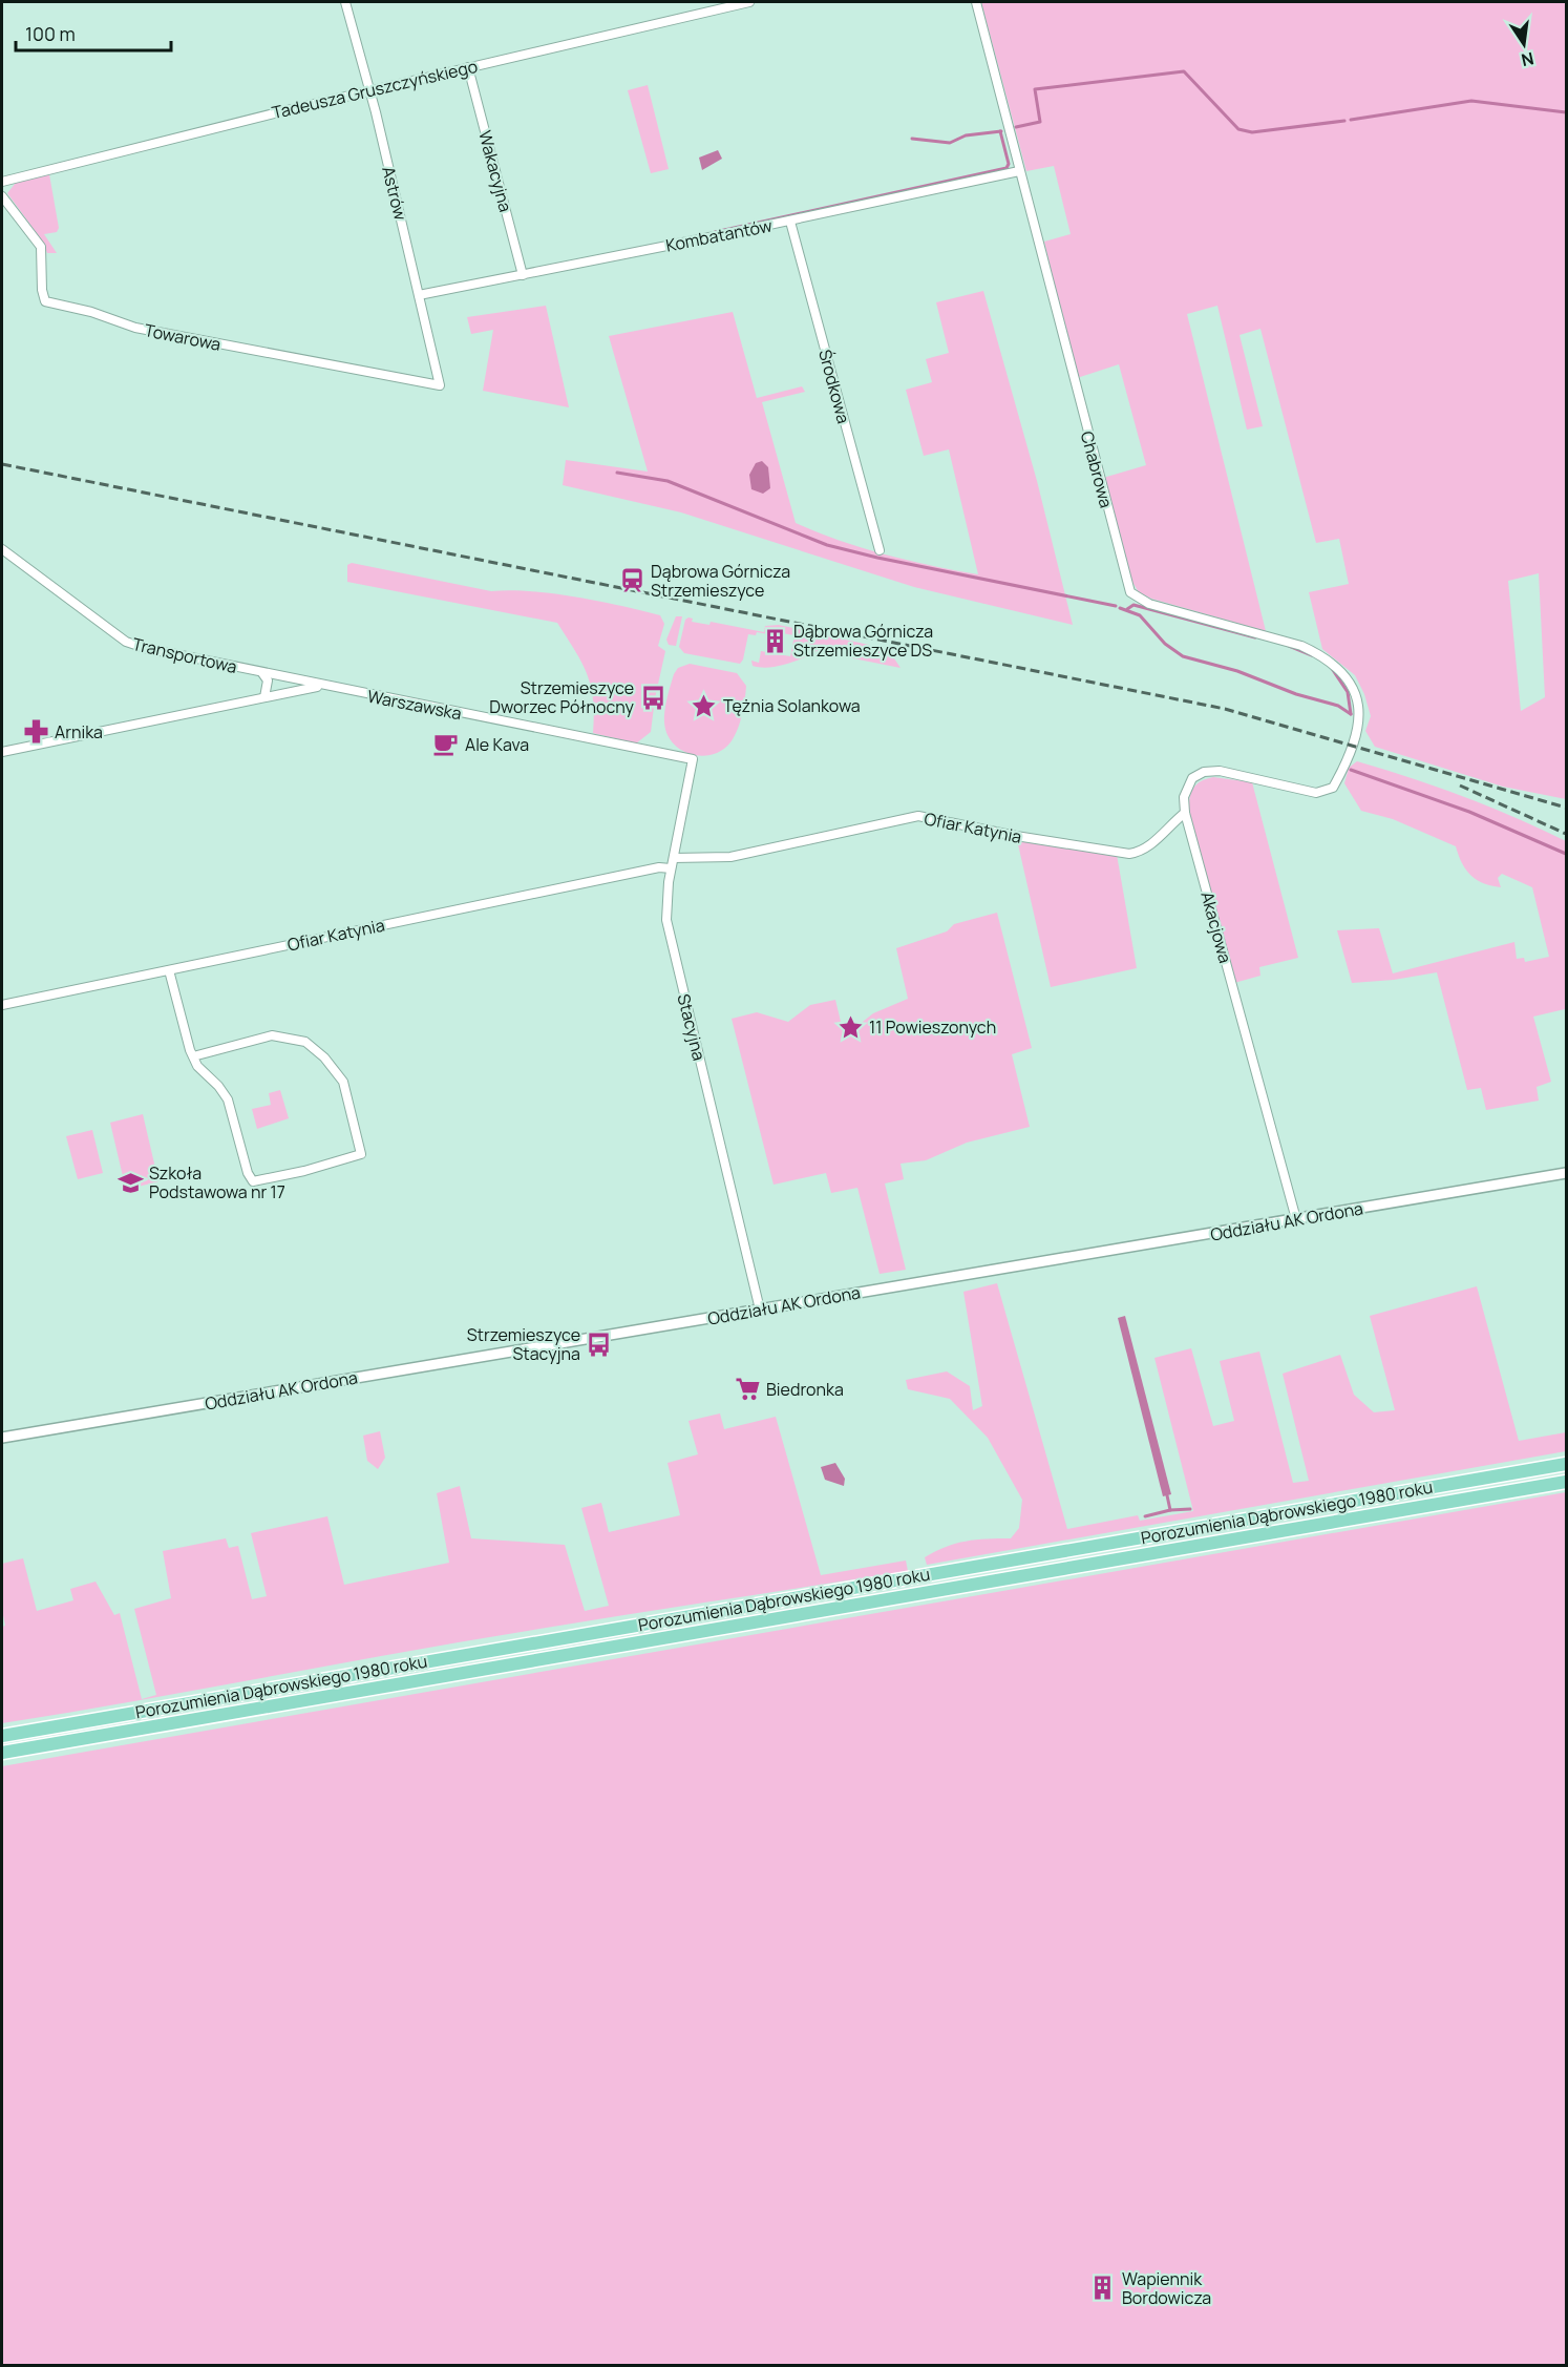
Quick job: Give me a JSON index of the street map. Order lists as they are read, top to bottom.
{
  "streets": {
    "main road": ["Porozumienia Dąbrowskiego 1980 roku"],
    "street": [
      "Tadeusza Gruszczyńskiego",
      "Wakacyjna",
      "Astrów",
      "Kombatantów",
      "Towarowa",
      "Środkowa",
      "Chabrowa",
      "Transportowa",
      "Warszawska",
      "Ofiar Katynia",
      "Akacjowa",
      "Stacyjna",
      "Oddziału AK Ordona"
    ]
  },
  "crossings": [
    ["Tadeusza Gruszczyńskiego", "Wakacyjna"],
    ["Tadeusza Gruszczyńskiego", "Astrów"],
    ["Wakacyjna", "Kombatantów"],
    ["Astrów", "Kombatantów"],
    ["Astrów", "Towarowa"],
    ["Kombatantów", "Środkowa"],
    ["Kombatantów", "Chabrowa"],
    ["Chabrowa", "Akacjowa"],
    ["Transportowa", "Warszawska"],
    ["Warszawska", "Stacyjna"],
    ["Ofiar Katynia", "Akacjowa"],
    ["Ofiar Katynia", "Stacyjna"],
    ["Akacjowa", "Oddziału AK Ordona"],
    ["Stacyjna", "Oddziału AK Ordona"]
  ],
  "places": {
    "station": ["Dąbrowa Górnicza Strzemieszyce"],
    "building": ["Dąbrowa Górnicza Strzemieszyce DS", "Wapiennik Bordowicza"],
    "bus stop": ["Strzemieszyce Dworzec Północny", "Strzemieszyce Stacyjna"],
    "place": ["Tężnia Solankowa", "11 Powieszonych"],
    "pharmacy": ["Arnika"],
    "cafe": ["Ale Kava"],
    "school or university": ["Szkoła Podstawowa nr 17"],
    "supermarket": ["Biedronka"]
  },
  "scale_bar": "100 m",
  "north": "bottom"
}
